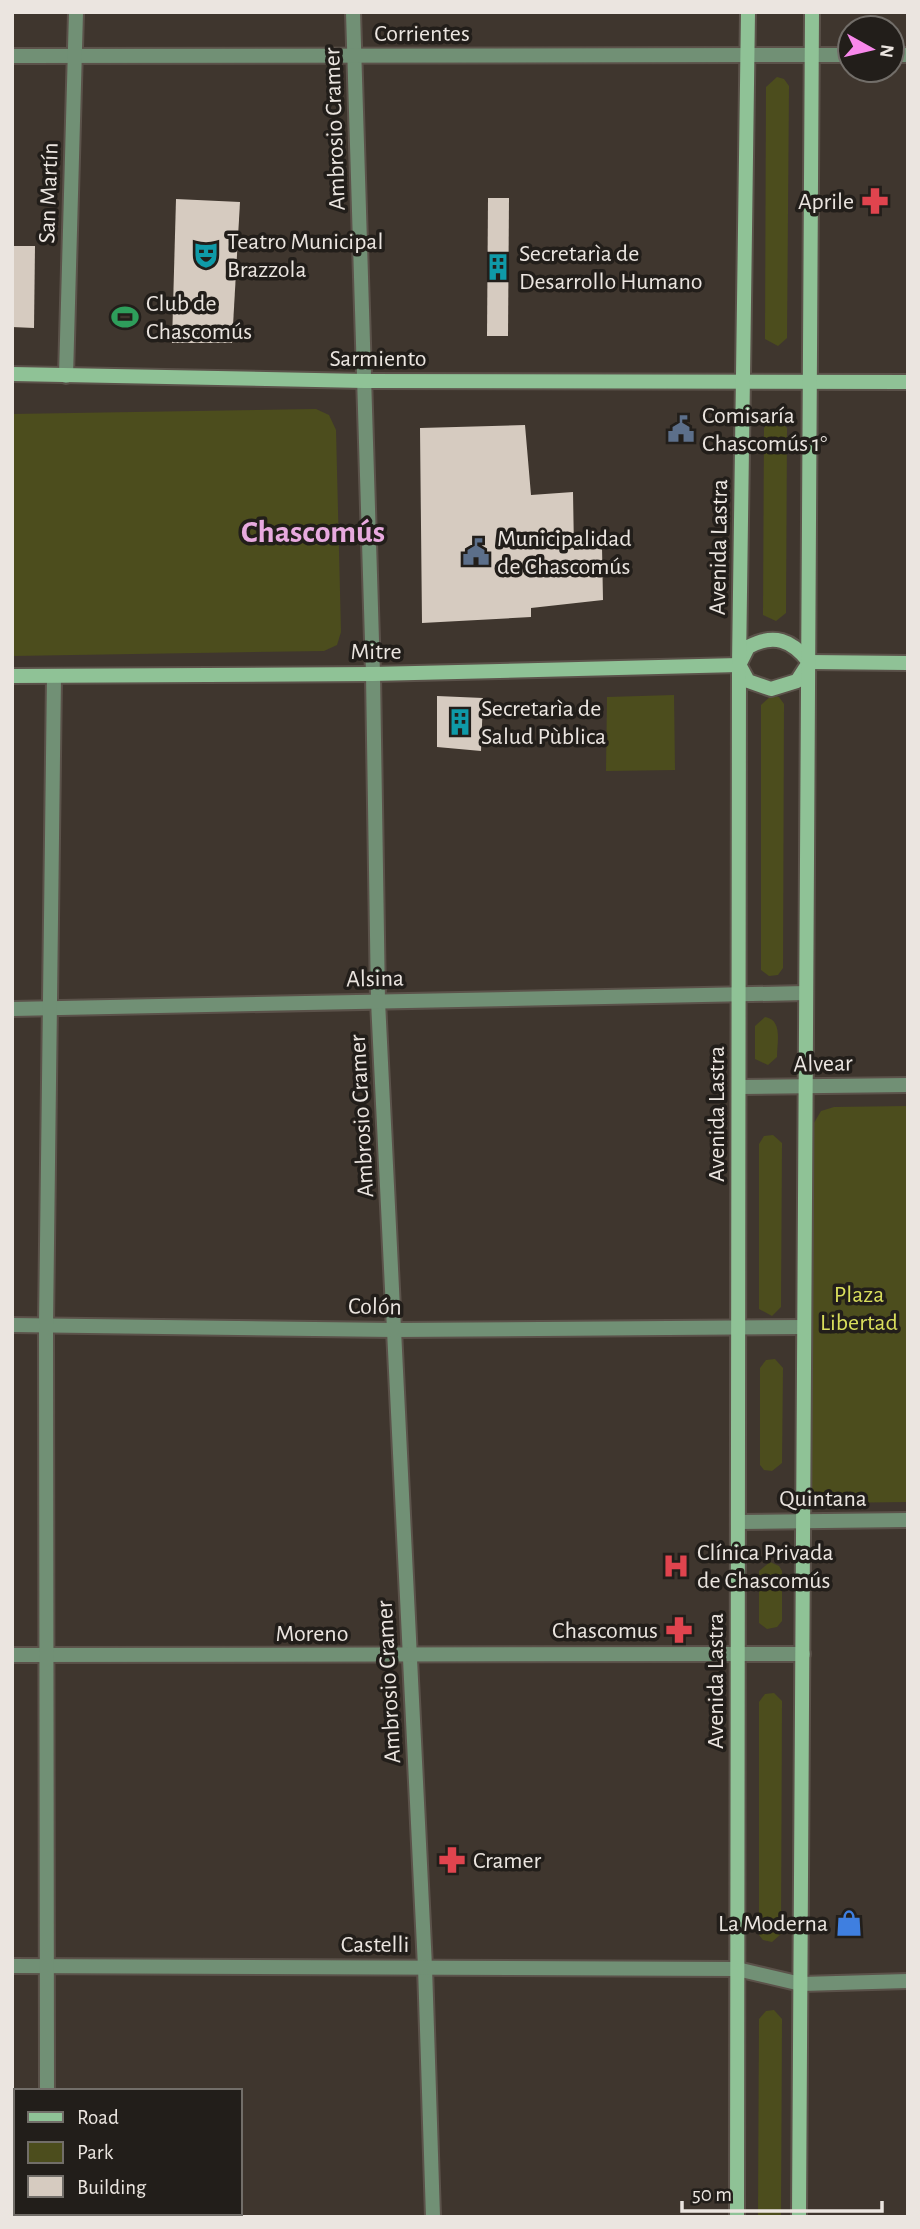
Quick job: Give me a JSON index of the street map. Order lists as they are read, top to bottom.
{
  "streets": {
    "main road": ["Sarmiento", "Avenida Lastra", "Mitre"],
    "street": [
      "Corrientes",
      "Ambrosio Cramer",
      "San Martín",
      "Alsina",
      "Alvear",
      "Colón",
      "Quintana",
      "Moreno",
      "Castelli"
    ]
  },
  "crossings": [
    ["Corrientes", "Ambrosio Cramer"],
    ["Corrientes", "San Martín"],
    ["Corrientes", "Avenida Lastra"],
    ["Ambrosio Cramer", "Sarmiento"],
    ["Ambrosio Cramer", "Mitre"],
    ["Ambrosio Cramer", "Alsina"],
    ["Ambrosio Cramer", "Colón"],
    ["Ambrosio Cramer", "Moreno"],
    ["Ambrosio Cramer", "Castelli"],
    ["San Martín", "Sarmiento"],
    ["Sarmiento", "Avenida Lastra"],
    ["Avenida Lastra", "Mitre"],
    ["Avenida Lastra", "Alsina"],
    ["Avenida Lastra", "Alvear"],
    ["Avenida Lastra", "Colón"],
    ["Avenida Lastra", "Quintana"],
    ["Avenida Lastra", "Moreno"],
    ["Avenida Lastra", "Castelli"]
  ],
  "districts": ["Chascomús"],
  "parks": ["Plaza Libertad"],
  "places": {
    "pharmacy": ["Aprile", "Chascomus", "Cramer"],
    "theatre": ["Teatro Municipal Brazzola"],
    "building": ["Secretarìa de Desarrollo Humano", "Secretarìa de Salud Pùblica"],
    "sports": ["Club de Chascomús"],
    "public building": ["Comisaría Chascomús 1°", "Municipalidad de Chascomús"],
    "hospital": ["Clínica Privada de Chascomús"],
    "shop": ["La Moderna"]
  },
  "legend": ["Road", "Park", "Building"],
  "scale_bar": "50 m",
  "north": "right"
}
